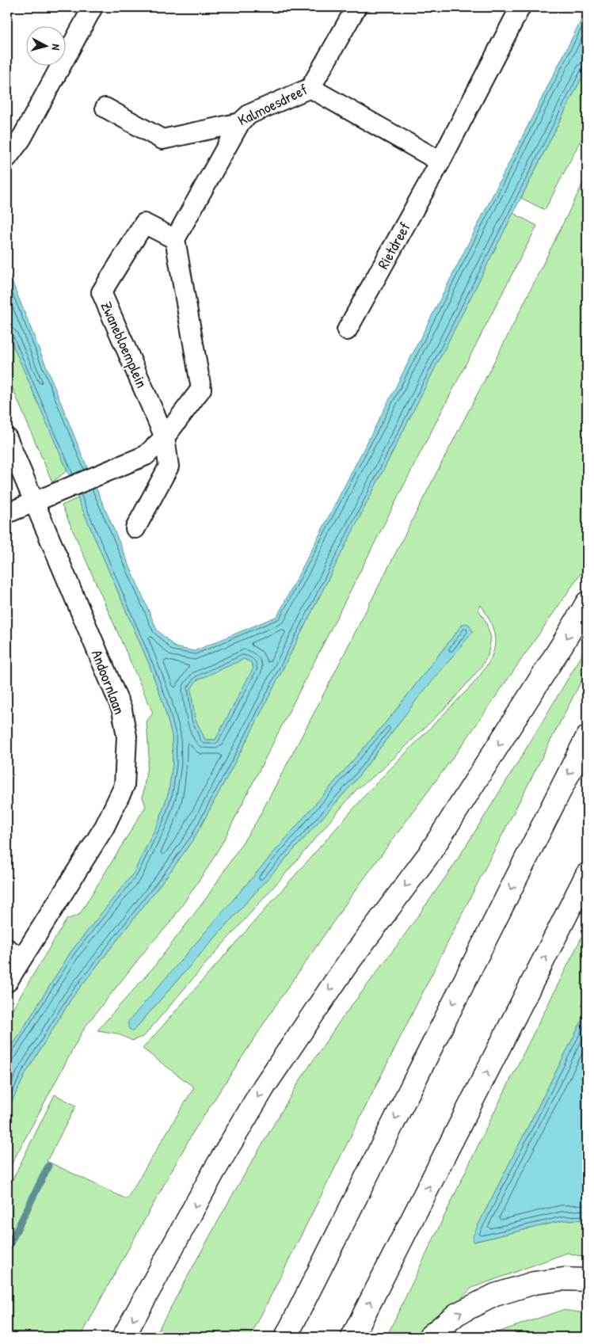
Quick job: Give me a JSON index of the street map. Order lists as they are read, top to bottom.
{
  "streets": {
    "street": [
      "Kalmoesdreef",
      "Rietdreef",
      "Zwanebloemplein",
      "Andoornlaan"
    ]
  },
  "north": "right"
}
